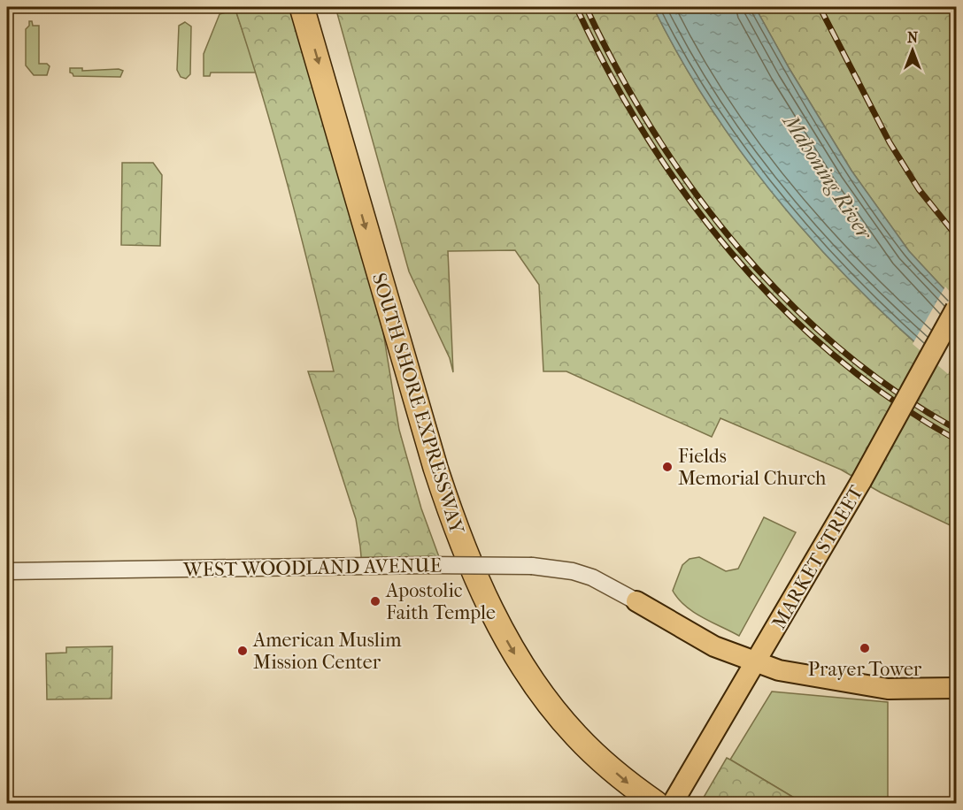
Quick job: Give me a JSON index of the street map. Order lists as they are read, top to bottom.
{
  "streets": {
    "highway": ["SOUTH SHORE EXPRESSWAY"],
    "main road": ["MARKET STREET", "WEST WOODLAND AVENUE"]
  },
  "crossings": [
    ["MARKET STREET", "WEST WOODLAND AVENUE"]
  ],
  "one_way": ["SOUTH SHORE EXPRESSWAY"],
  "water": ["Mahoning River"],
  "places": [
    "Fields Memorial Church",
    "Apostolic Faith Temple",
    "Prayer Tower",
    "American Muslim Mission Center"
  ],
  "north": "top"
}
